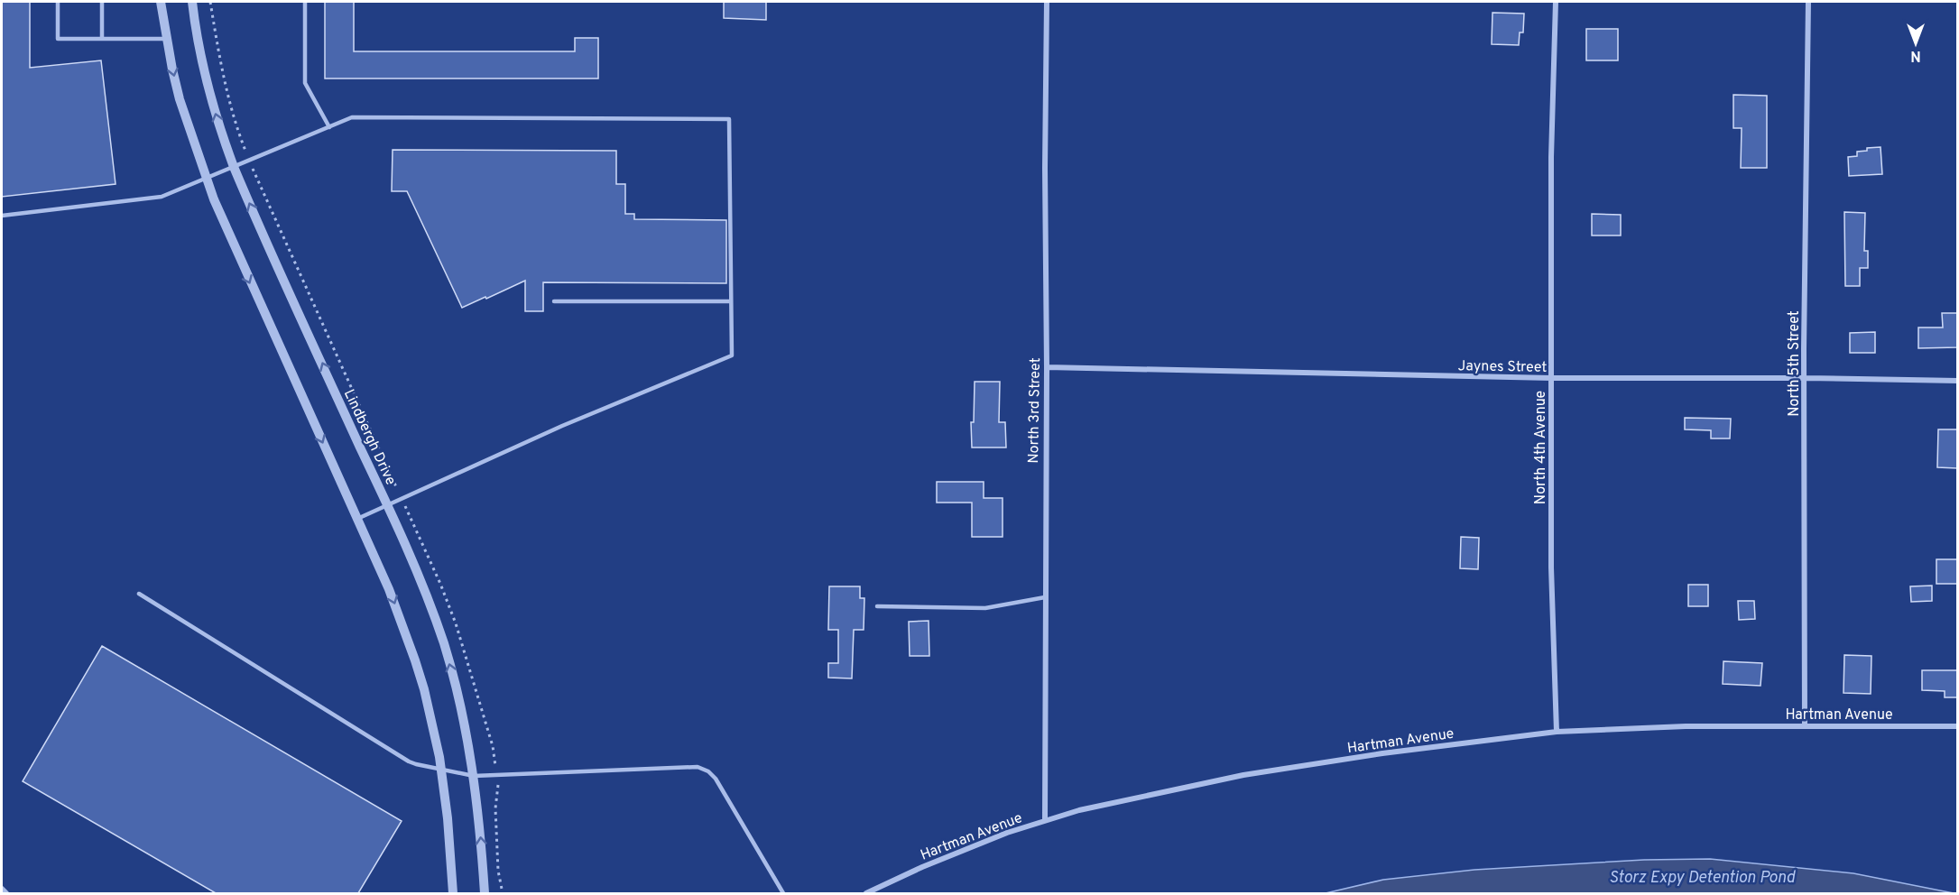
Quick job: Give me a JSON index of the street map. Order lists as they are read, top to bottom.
{
  "streets": {
    "street": [
      "North 5th Street",
      "Jaynes Street",
      "North 3rd Street",
      "Lindbergh Drive",
      "North 4th Avenue",
      "Hartman Avenue"
    ]
  },
  "crossings": [
    ["North 5th Street", "Jaynes Street"],
    ["North 5th Street", "Hartman Avenue"],
    ["Jaynes Street", "North 3rd Street"],
    ["Jaynes Street", "North 4th Avenue"],
    ["North 3rd Street", "Hartman Avenue"],
    ["North 4th Avenue", "Hartman Avenue"]
  ],
  "water": ["Storz Expy Detention Pond"],
  "north": "bottom"
}
